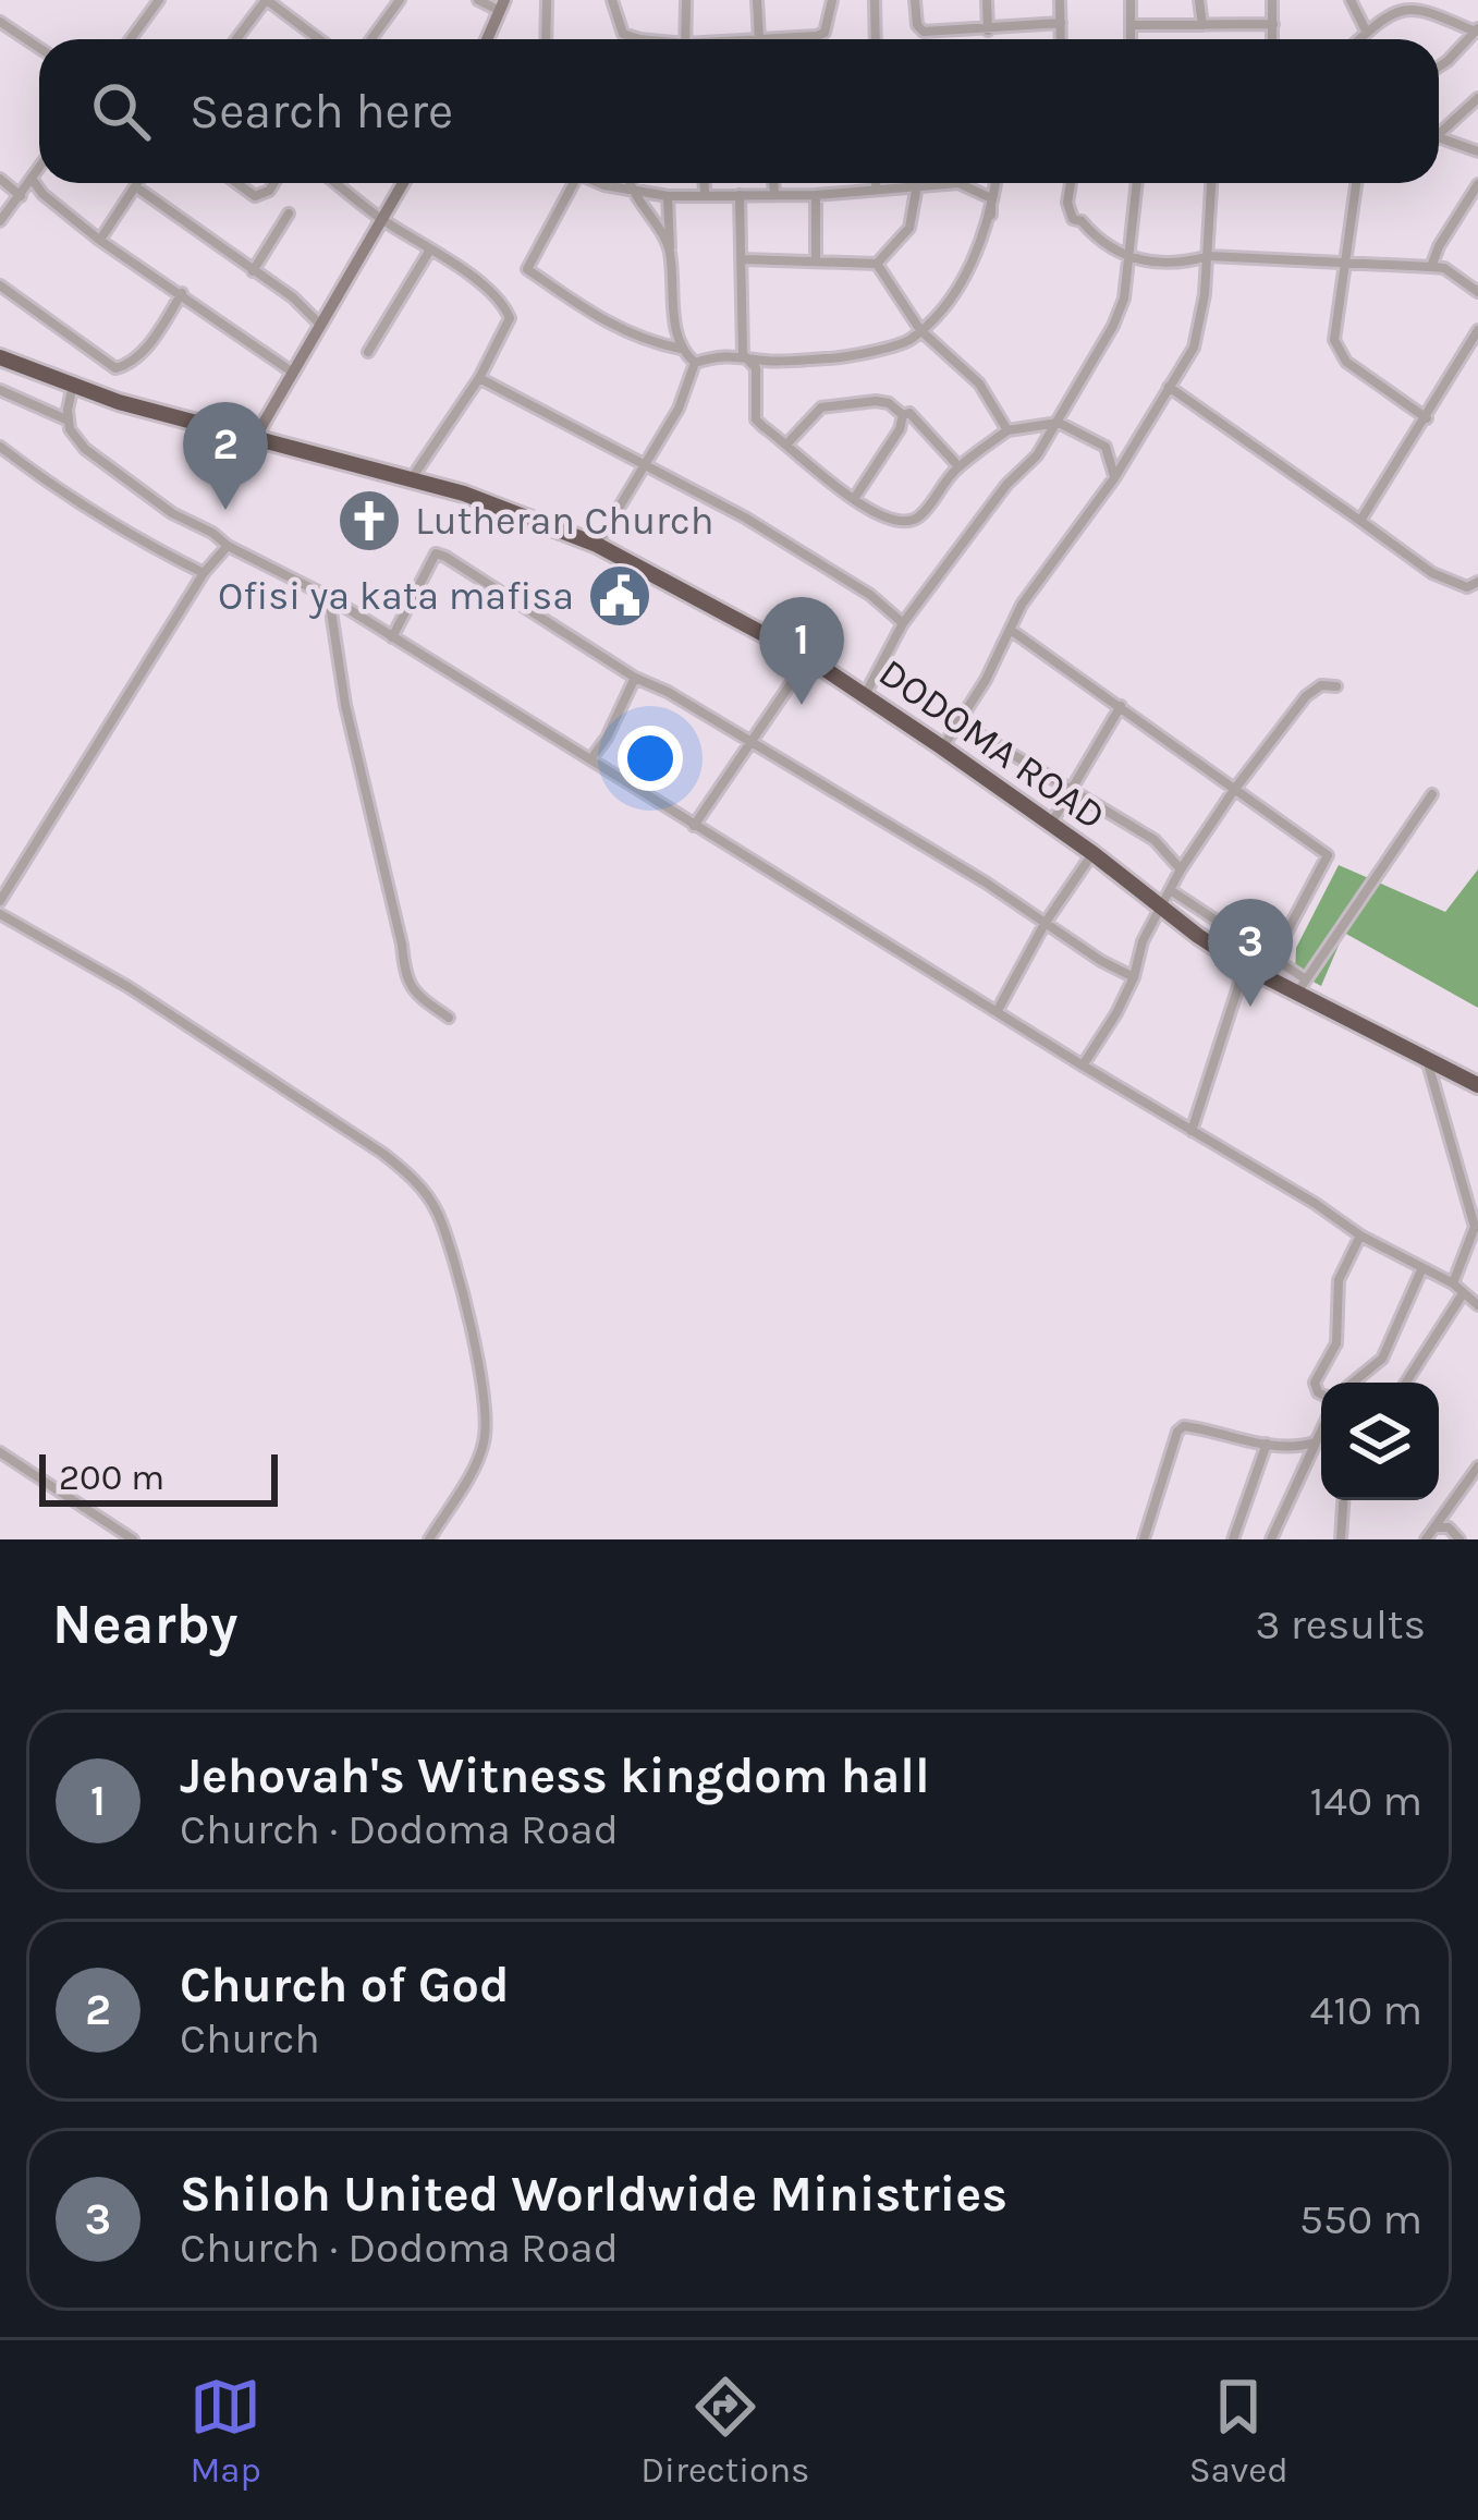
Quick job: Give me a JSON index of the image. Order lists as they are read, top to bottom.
{
  "streets": {
    "highway": ["DODOMA ROAD"]
  },
  "places": {
    "church": ["Lutheran Church"],
    "public building": ["Ofisi ya kata mafisa"]
  },
  "scale_bar": "200 m",
  "page": {
    "search": "Search here",
    "pins": ["2", "1", "3"],
    "scale": "200 m",
    "heading": ["Nearby", "3 results"],
    "list": [
      {
        "mark": "1",
        "name": "Jehovah's Witness kingdom hall",
        "note": "Church · Dodoma Road",
        "value": "140 m"
      },
      {
        "mark": "2",
        "name": "Church of God",
        "note": "Church",
        "value": "410 m"
      },
      {
        "mark": "3",
        "name": "Shiloh United Worldwide Ministries",
        "note": "Church · Dodoma Road",
        "value": "550 m"
      }
    ],
    "nav": ["Map", "Directions", "Saved"]
  }
}
